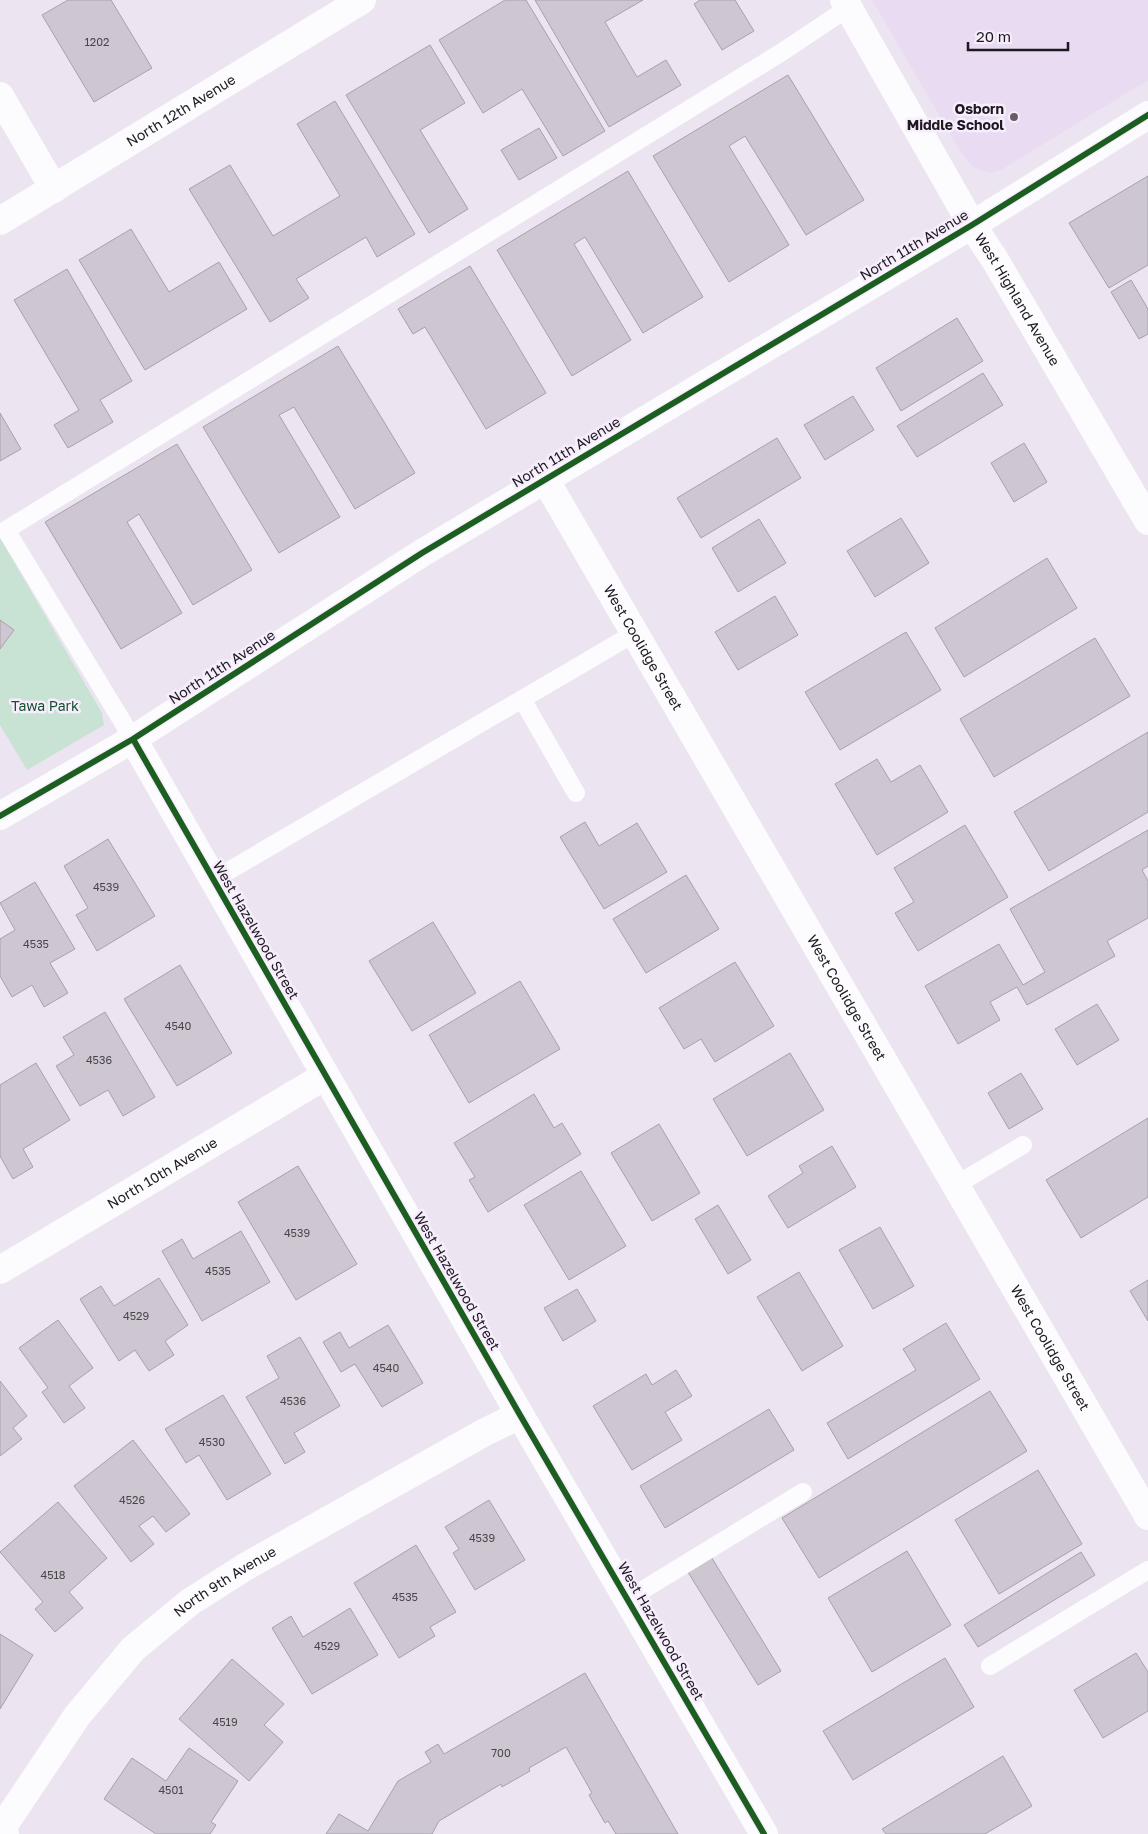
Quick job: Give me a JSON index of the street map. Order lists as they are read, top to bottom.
{
  "streets": {
    "street": [
      "North 12th Avenue",
      "North 11th Avenue",
      "West Highland Avenue",
      "West Coolidge Street",
      "West Hazelwood Street",
      "North 10th Avenue",
      "North 9th Avenue"
    ]
  },
  "crossings": [
    ["North 11th Avenue", "West Highland Avenue"],
    ["North 11th Avenue", "West Coolidge Street"],
    ["North 11th Avenue", "West Hazelwood Street"],
    ["West Hazelwood Street", "North 10th Avenue"],
    ["West Hazelwood Street", "North 9th Avenue"]
  ],
  "parks": ["Tawa Park"],
  "places": ["Osborn Middle School"],
  "house_numbers": [
    "1202",
    "4539",
    "4535",
    "4540",
    "4536",
    "4539",
    "4535",
    "4529",
    "4540",
    "4536",
    "4530",
    "4526",
    "4539",
    "4518",
    "4535",
    "4529",
    "4519",
    "700",
    "4501"
  ],
  "scale_bar": "20 m"
}
